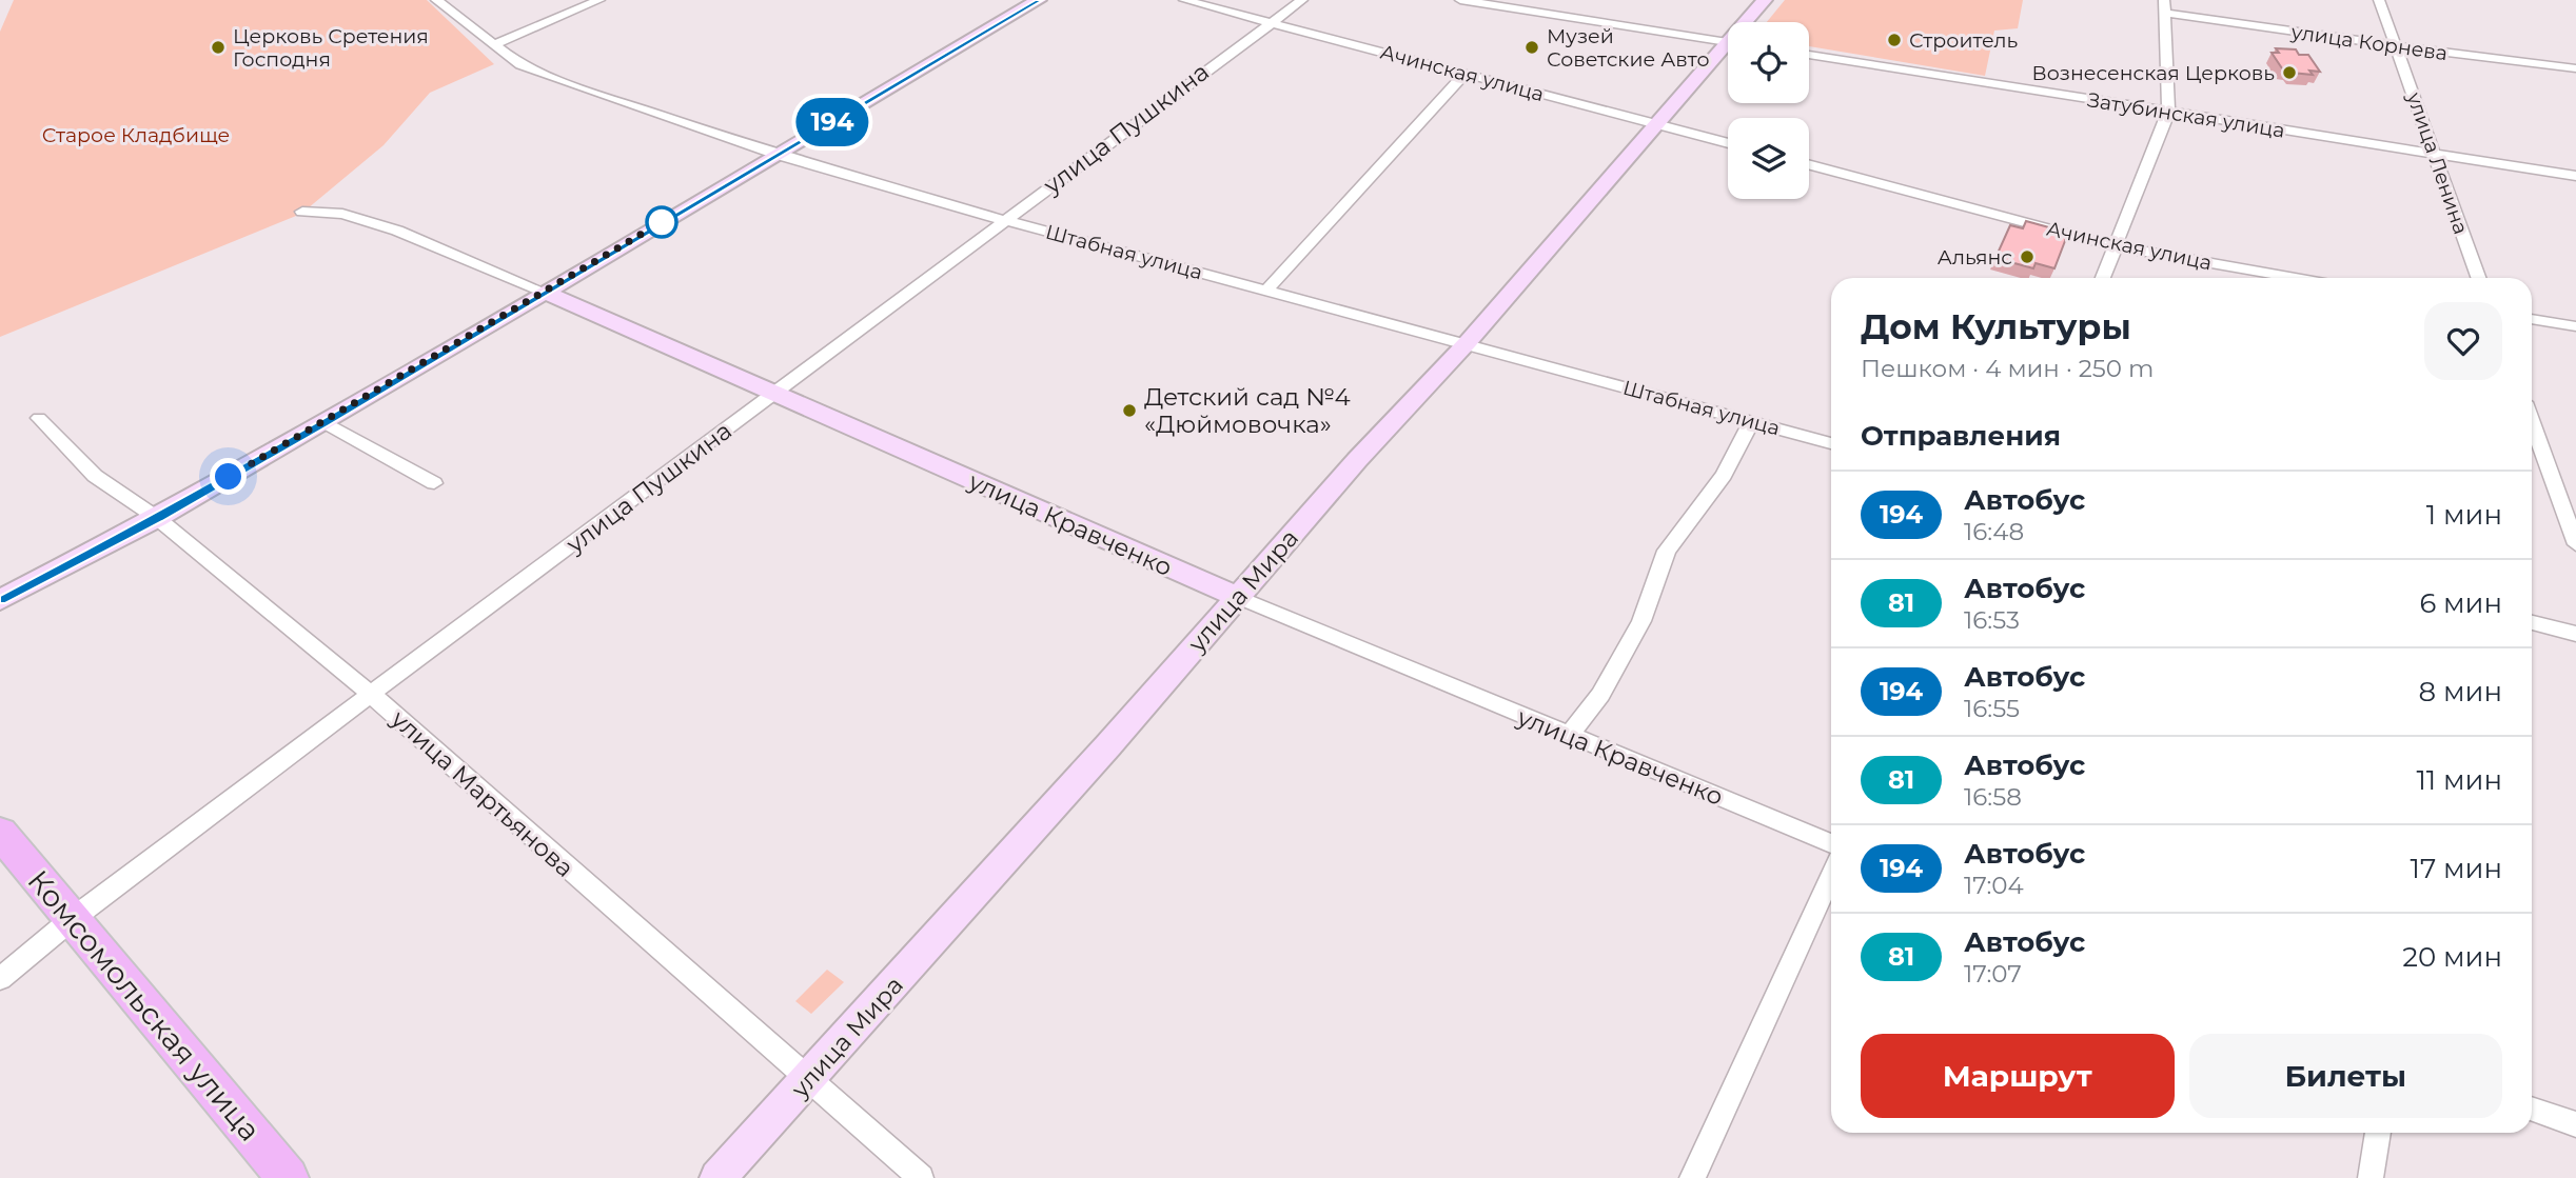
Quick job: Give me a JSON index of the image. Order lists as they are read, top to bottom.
{
  "streets": {
    "main road": ["Комсомольская улица"],
    "street": [
      "улица Корнева",
      "Ачинская улица",
      "Затубинская улица",
      "улица Пушкина",
      "улица Ленина",
      "Штабная улица",
      "улица Кравченко",
      "улица Мира",
      "улица Мартьянова"
    ]
  },
  "crossings": [
    ["улица Корнева", "улица Ленина"],
    ["Ачинская улица", "улица Пушкина"],
    ["Ачинская улица", "улица Мира"],
    ["Затубинская улица", "улица Ленина"],
    ["улица Пушкина", "Штабная улица"],
    ["улица Пушкина", "улица Кравченко"],
    ["улица Пушкина", "улица Мартьянова"],
    ["улица Пушкина", "Комсомольская улица"],
    ["Штабная улица", "улица Мира"],
    ["улица Кравченко", "улица Мира"],
    ["улица Мира", "улица Мартьянова"]
  ],
  "parks": ["Старое Кладбище"],
  "places": [
    "Строитель",
    "Церковь Сретения Господня",
    "Музей Советские Авто",
    "Вознесенская Церковь",
    "Альянс",
    "Детский сад №4 «Дюймовочка»"
  ],
  "lines": ["bus line 194"],
  "page": {
    "on_map": "194",
    "heading": [
      ["Дом Культуры", "Пешком · 4 мин · 250 m"],
      "Отправления"
    ],
    "list": [
      {
        "mark": "194",
        "name": "Автобус",
        "note": "16:48",
        "value": "1 мин"
      },
      {
        "mark": "81",
        "name": "Автобус",
        "note": "16:53",
        "value": "6 мин"
      },
      {
        "mark": "194",
        "name": "Автобус",
        "note": "16:55",
        "value": "8 мин"
      },
      {
        "mark": "81",
        "name": "Автобус",
        "note": "16:58",
        "value": "11 мин"
      },
      {
        "mark": "194",
        "name": "Автобус",
        "note": "17:04",
        "value": "17 мин"
      },
      {
        "mark": "81",
        "name": "Автобус",
        "note": "17:07",
        "value": "20 мин"
      }
    ],
    "buttons": ["Маршрут", "Билеты"]
  }
}
